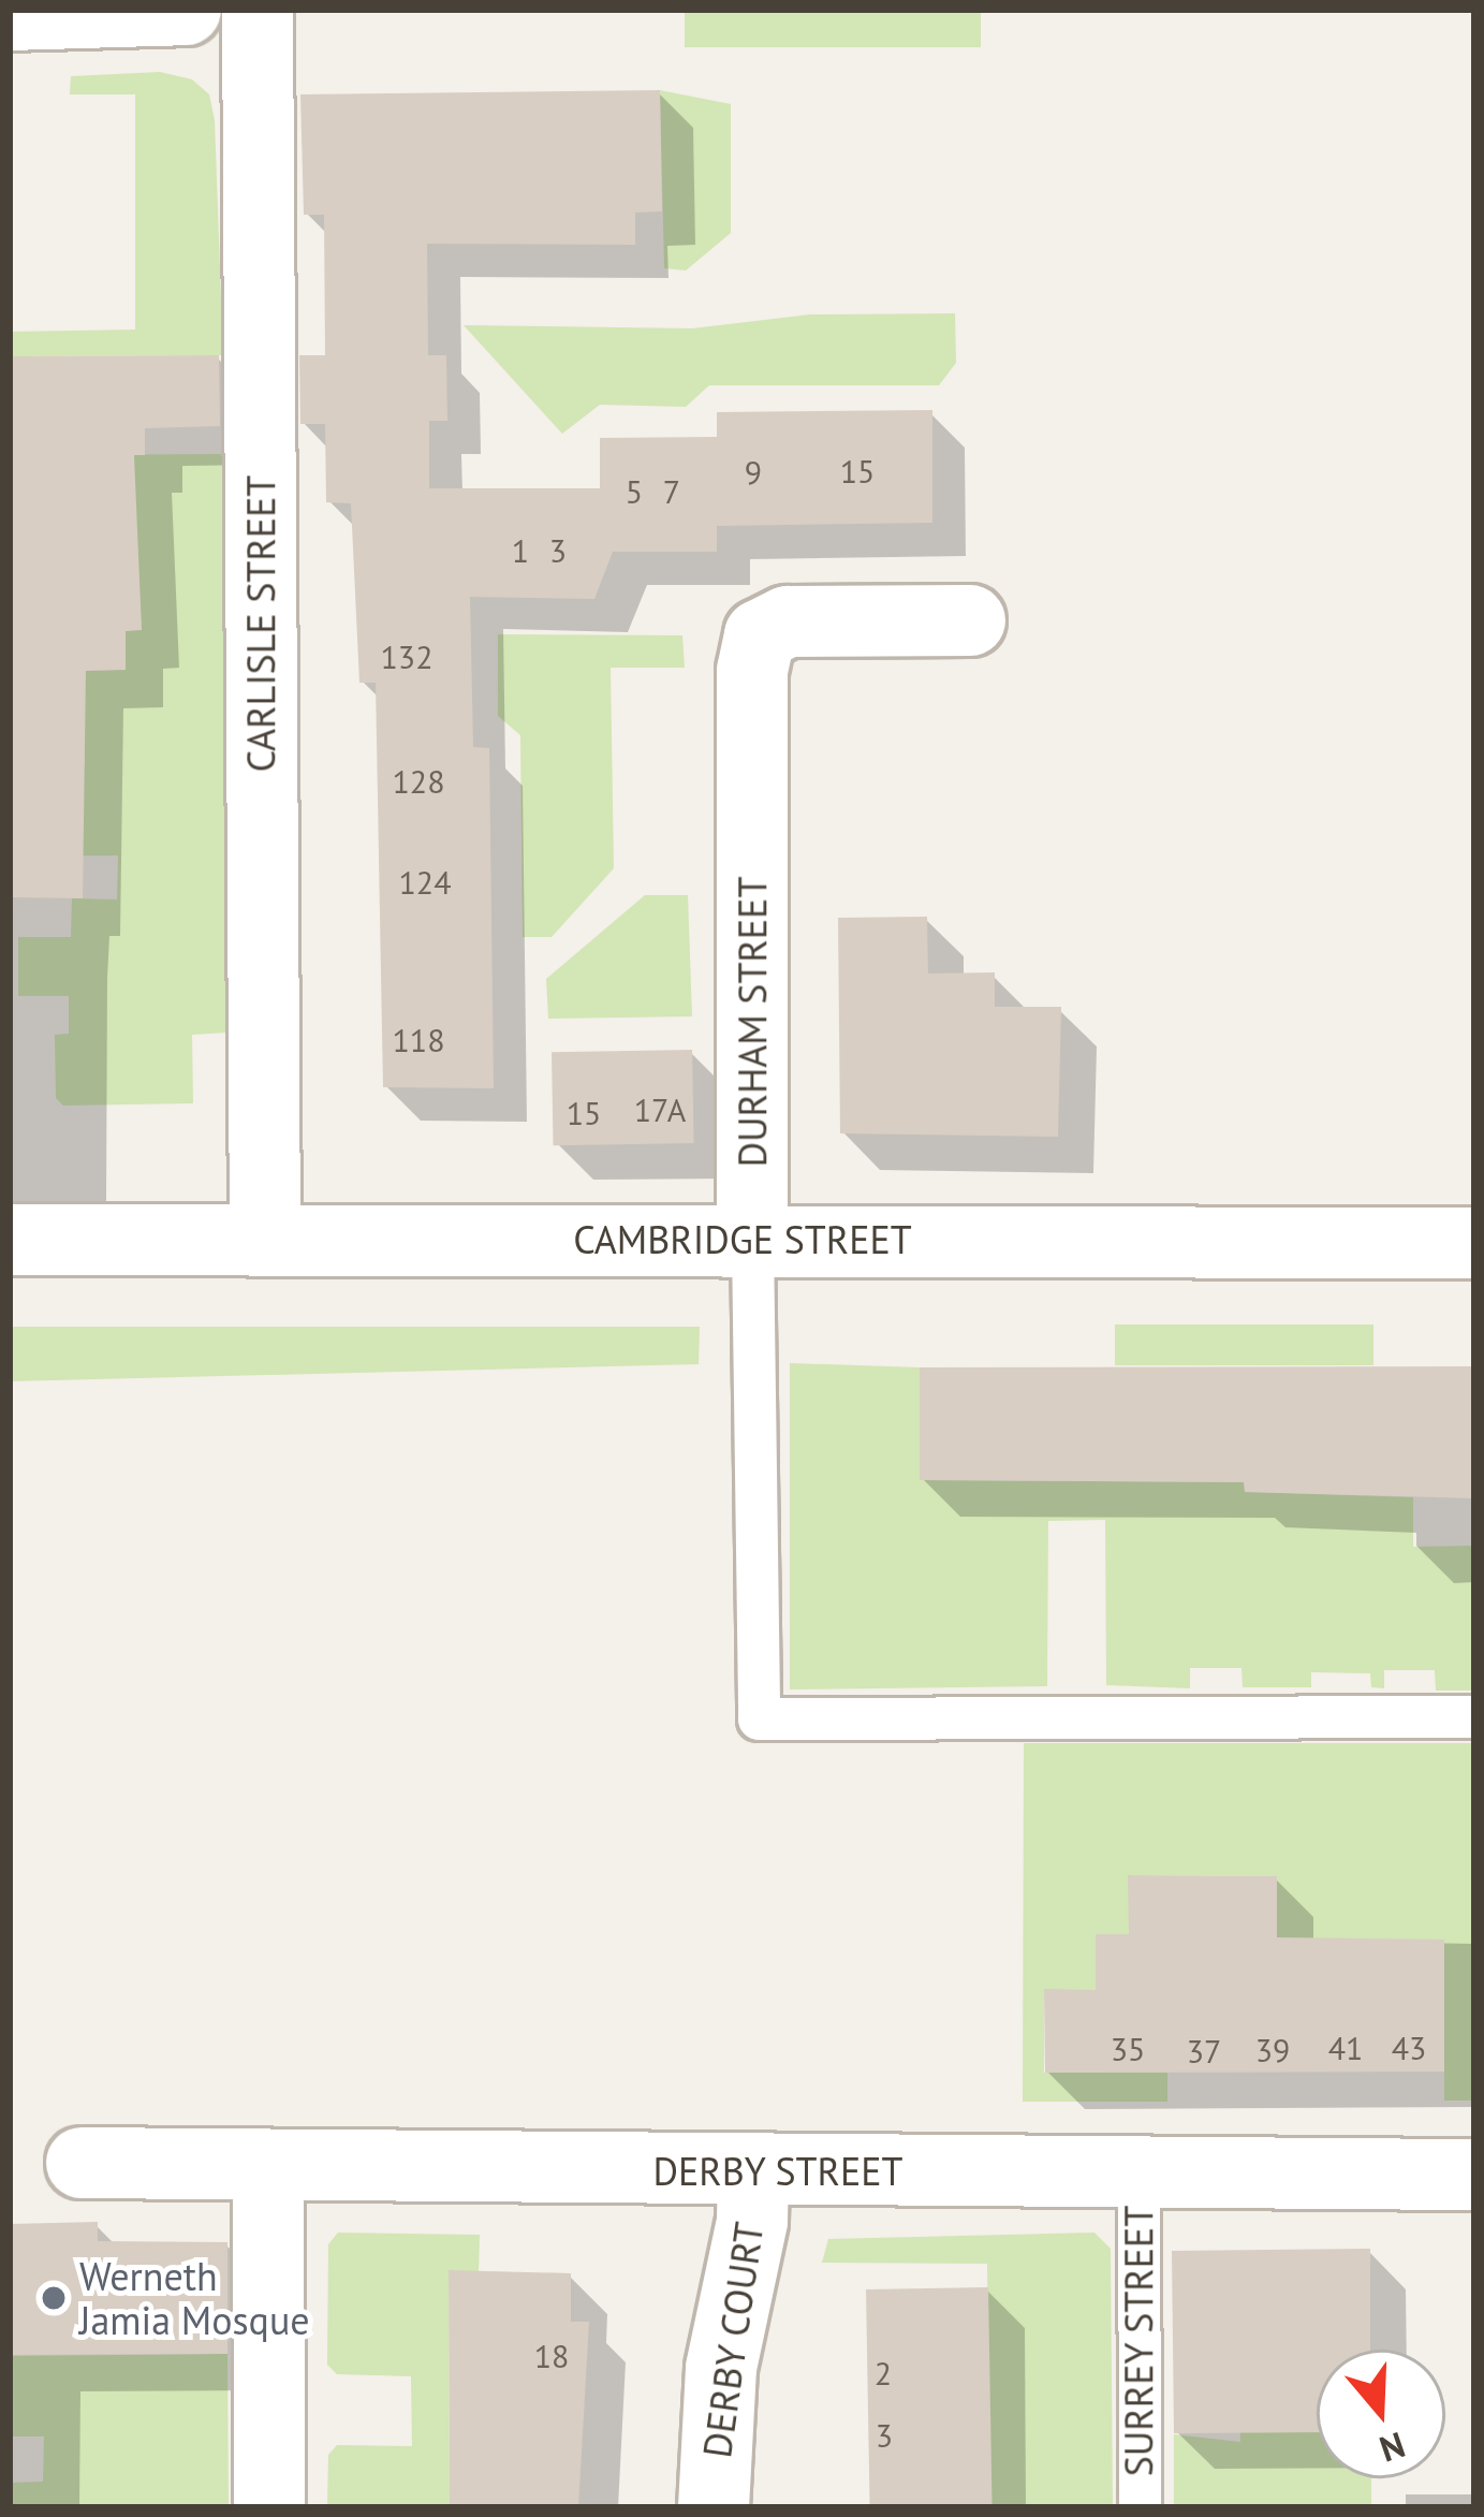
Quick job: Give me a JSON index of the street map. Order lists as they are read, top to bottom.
{
  "streets": {
    "street": [
      "CARLISLE STREET",
      "DURHAM STREET",
      "CAMBRIDGE STREET",
      "DERBY STREET",
      "DERBY COURT"
    ],
    "lane": ["SURREY STREET"]
  },
  "crossings": [
    ["CARLISLE STREET", "CAMBRIDGE STREET"],
    ["DURHAM STREET", "CAMBRIDGE STREET"],
    ["DERBY STREET", "DERBY COURT"],
    ["DERBY STREET", "SURREY STREET"]
  ],
  "places": ["Werneth Jamia Mosque"],
  "house_numbers": [
    "15",
    "9",
    "5",
    "7",
    "1",
    "3",
    "132",
    "128",
    "124",
    "118",
    "17A",
    "15",
    "41",
    "43",
    "35",
    "39",
    "37",
    "18",
    "2",
    "3"
  ],
  "north": "bottom"
}
